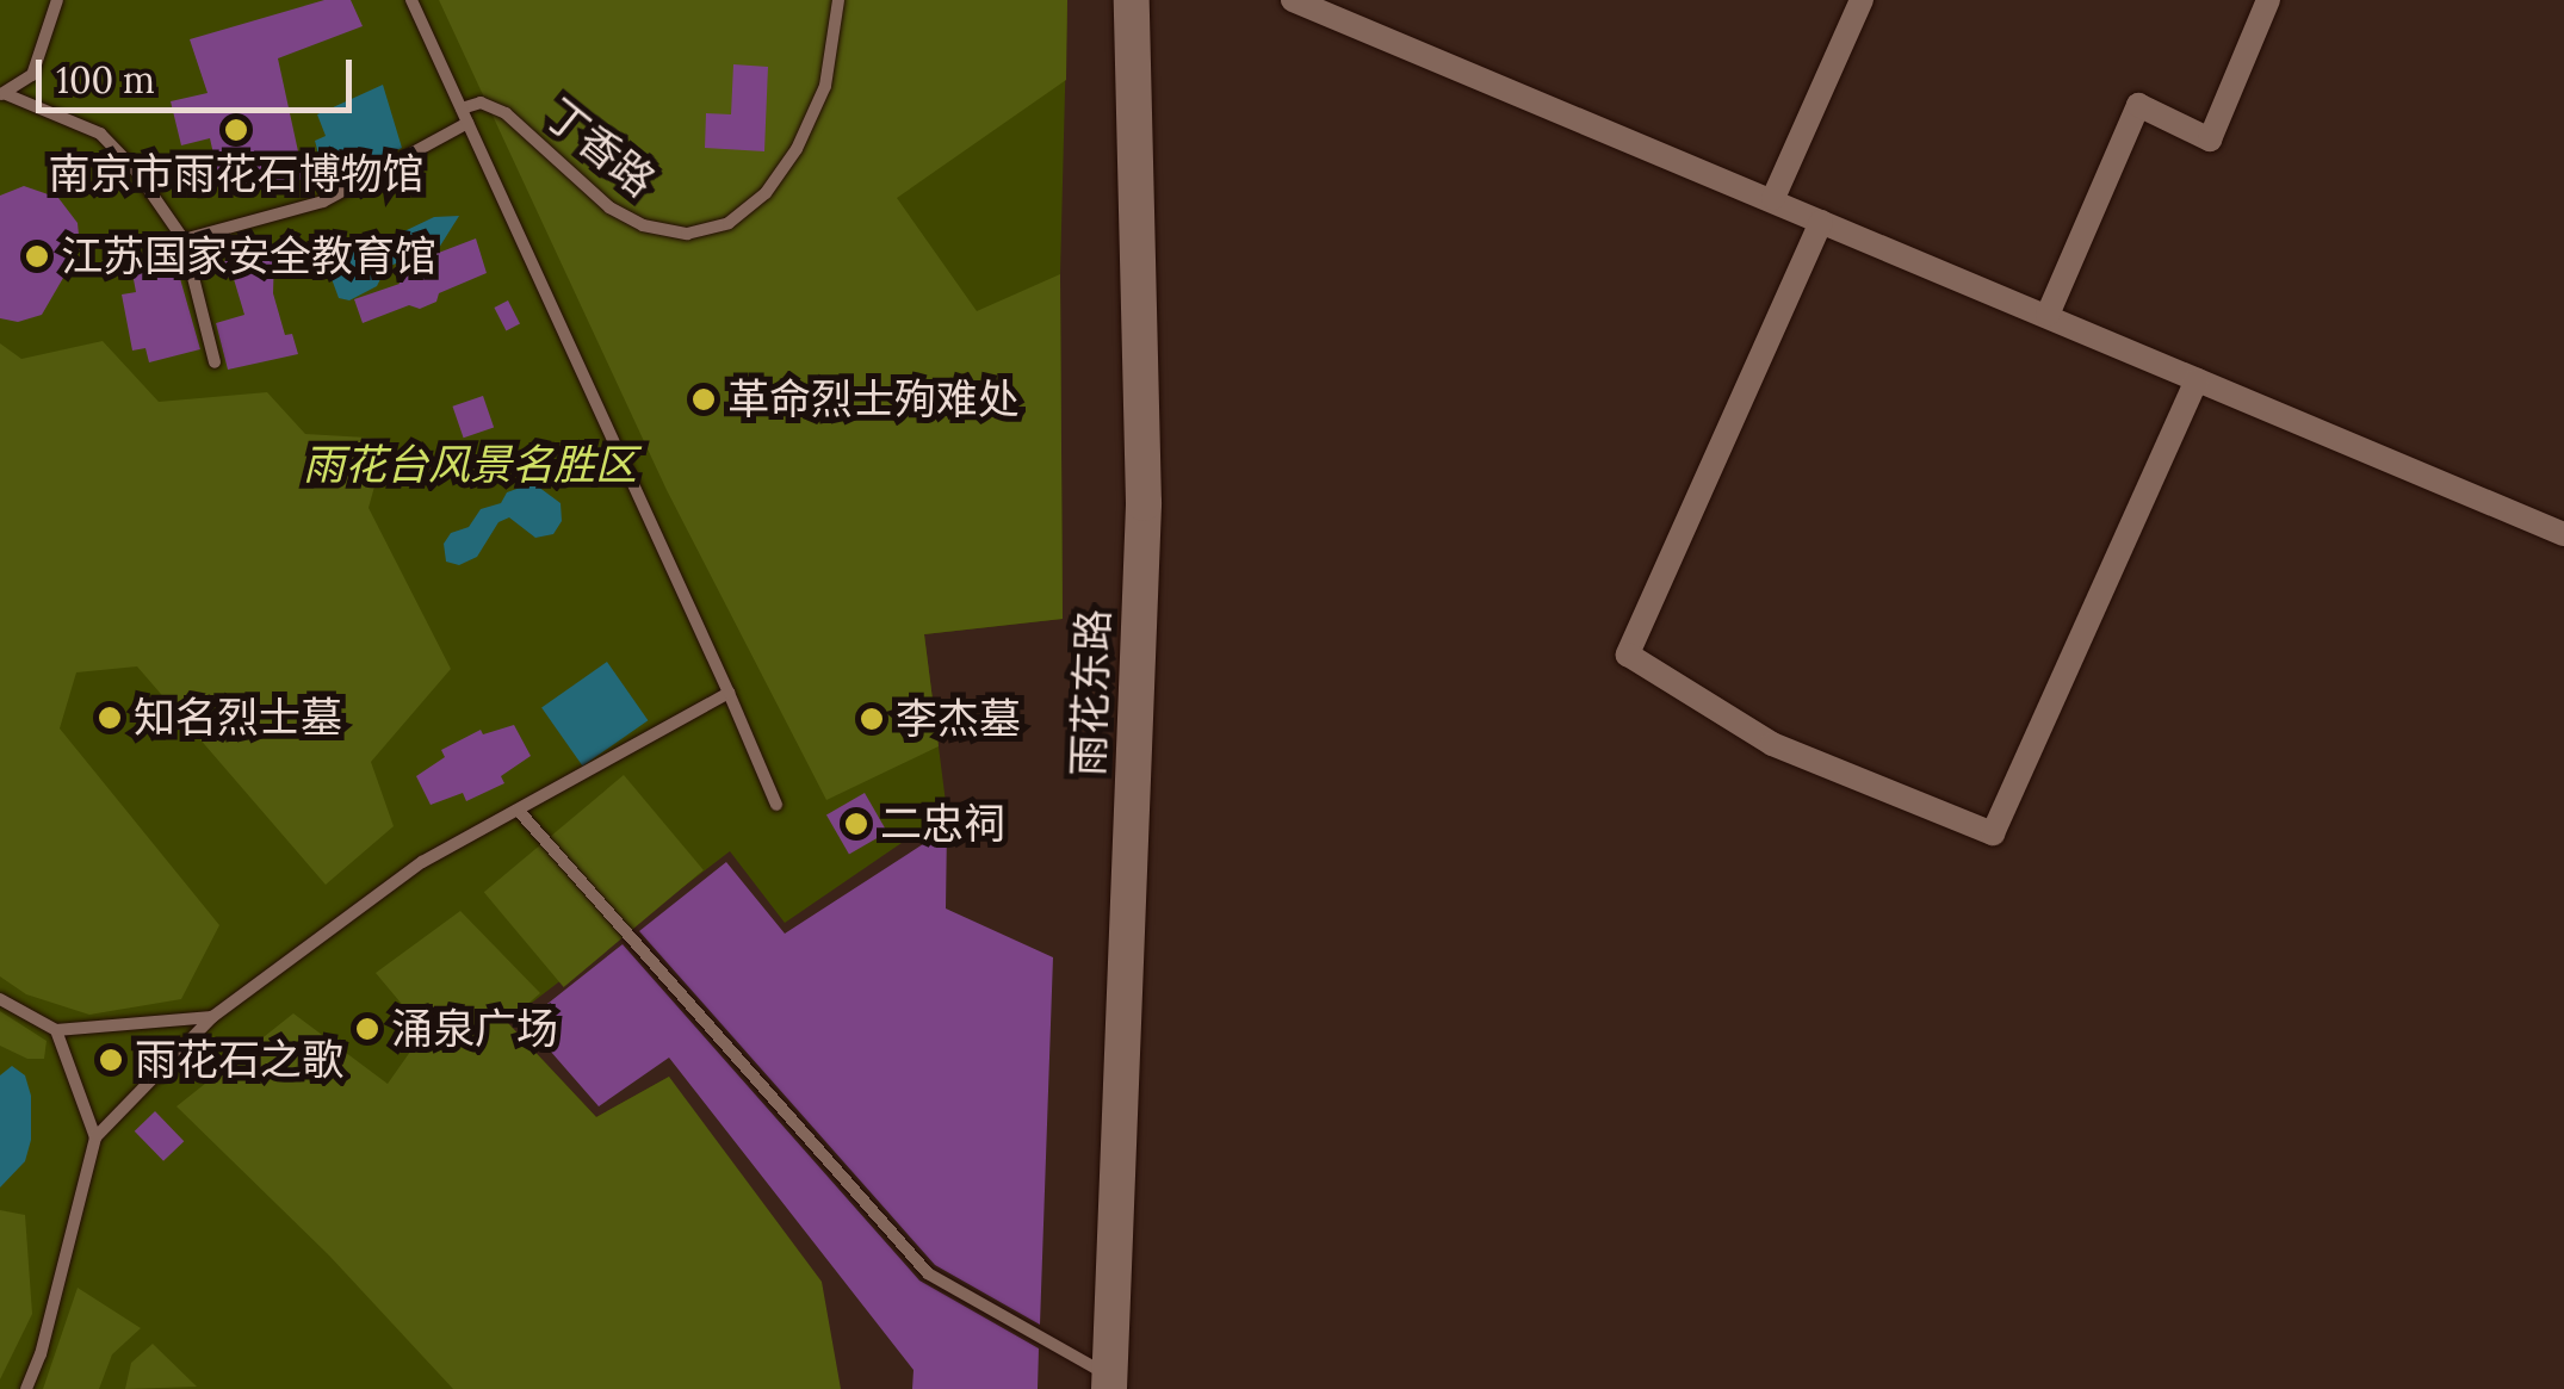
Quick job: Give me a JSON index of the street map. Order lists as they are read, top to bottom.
{
  "streets": {
    "main road": ["雨花东路"],
    "lane": ["丁香路"]
  },
  "parks": ["雨花台风景名胜区"],
  "places": [
    "南京市雨花石博物馆",
    "江苏国家安全教育馆",
    "革命烈士殉难处",
    "知名烈士墓",
    "李杰墓",
    "二忠祠",
    "涌泉广场",
    "雨花石之歌"
  ],
  "scale_bar": "100 m"
}
